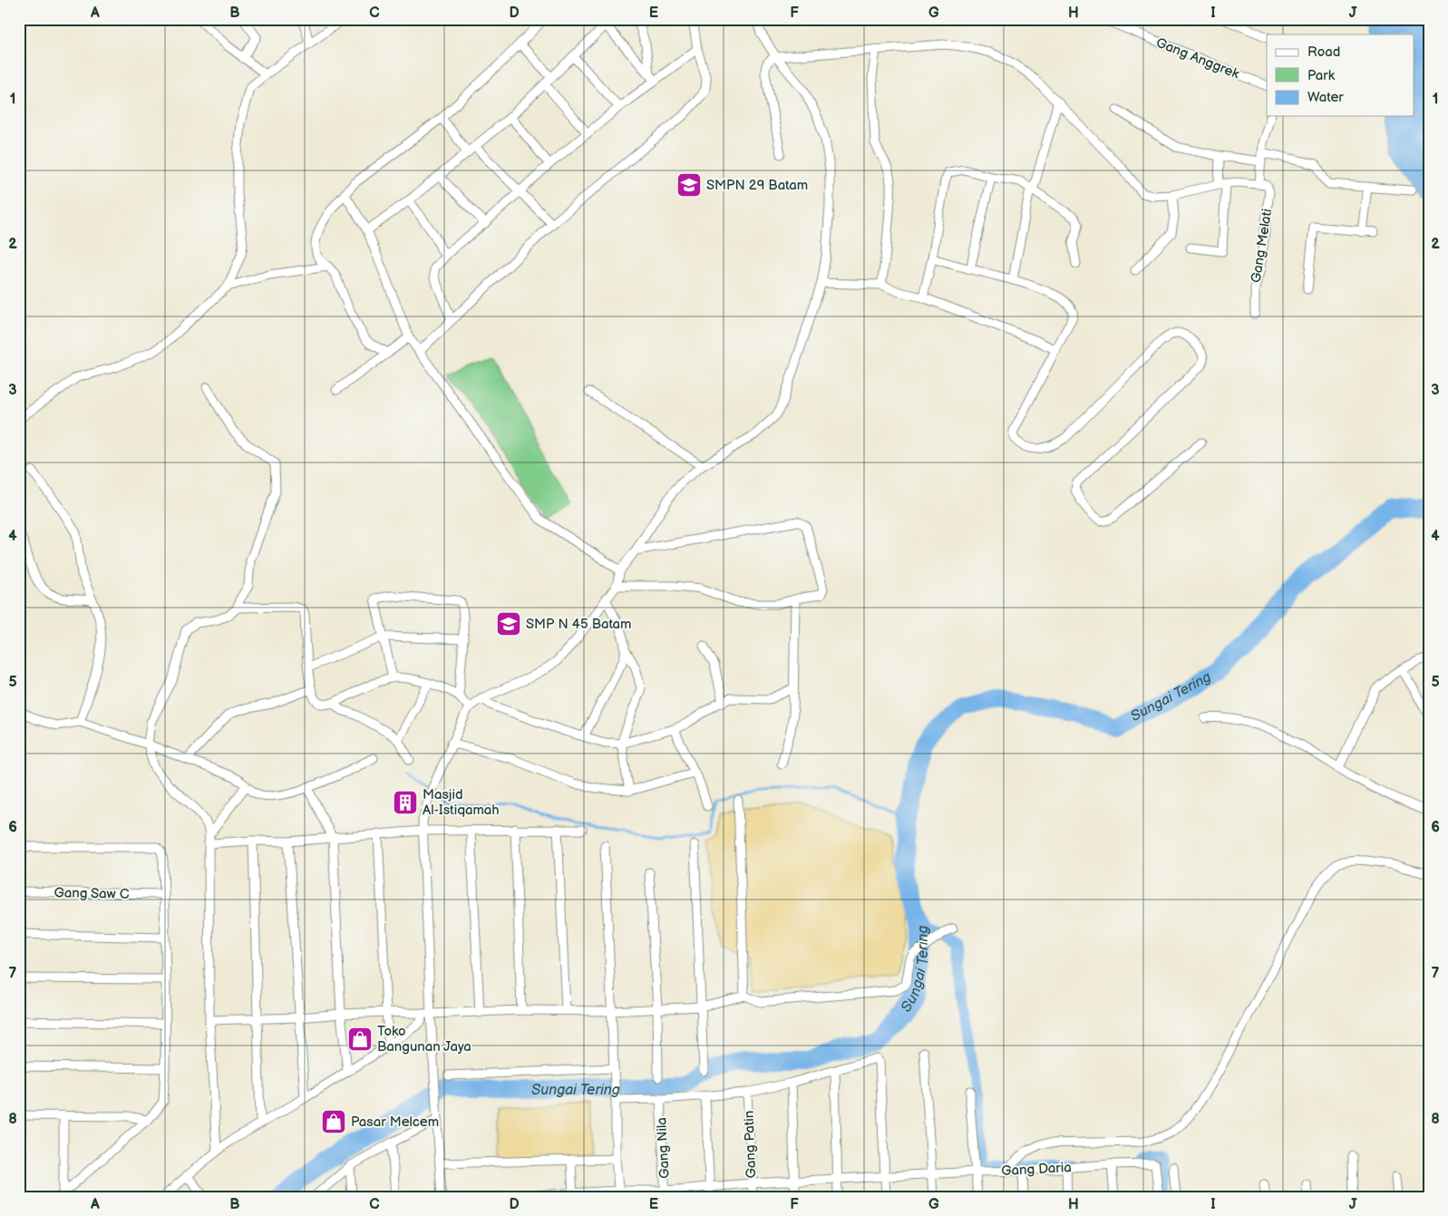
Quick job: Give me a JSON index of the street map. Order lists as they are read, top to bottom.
{
  "streets": {
    "street": [
      "Gang Anggrek",
      "Gang Melati",
      "Gang Saw C",
      "Gang Patin",
      "Gang Nila",
      "Gang Daria"
    ]
  },
  "crossings": [
    ["Gang Patin", "Gang Daria"],
    ["Gang Nila", "Gang Daria"]
  ],
  "water": ["Sungai Tering"],
  "places": {
    "school or university": ["SMPN 29 Batam", "SMP N 45 Batam"],
    "building": ["Masjid Al-Istiqamah"],
    "shop": ["Toko Bangunan Jaya", "Pasar Melcem"]
  },
  "legend": ["Road", "Park", "Water"],
  "grid": {
    "columns": [
      "A",
      "B",
      "C",
      "D",
      "E",
      "F",
      "G",
      "H",
      "I",
      "J"
    ],
    "rows": [
      "1",
      "2",
      "3",
      "4",
      "5",
      "6",
      "7",
      "8"
    ]
  }
}
